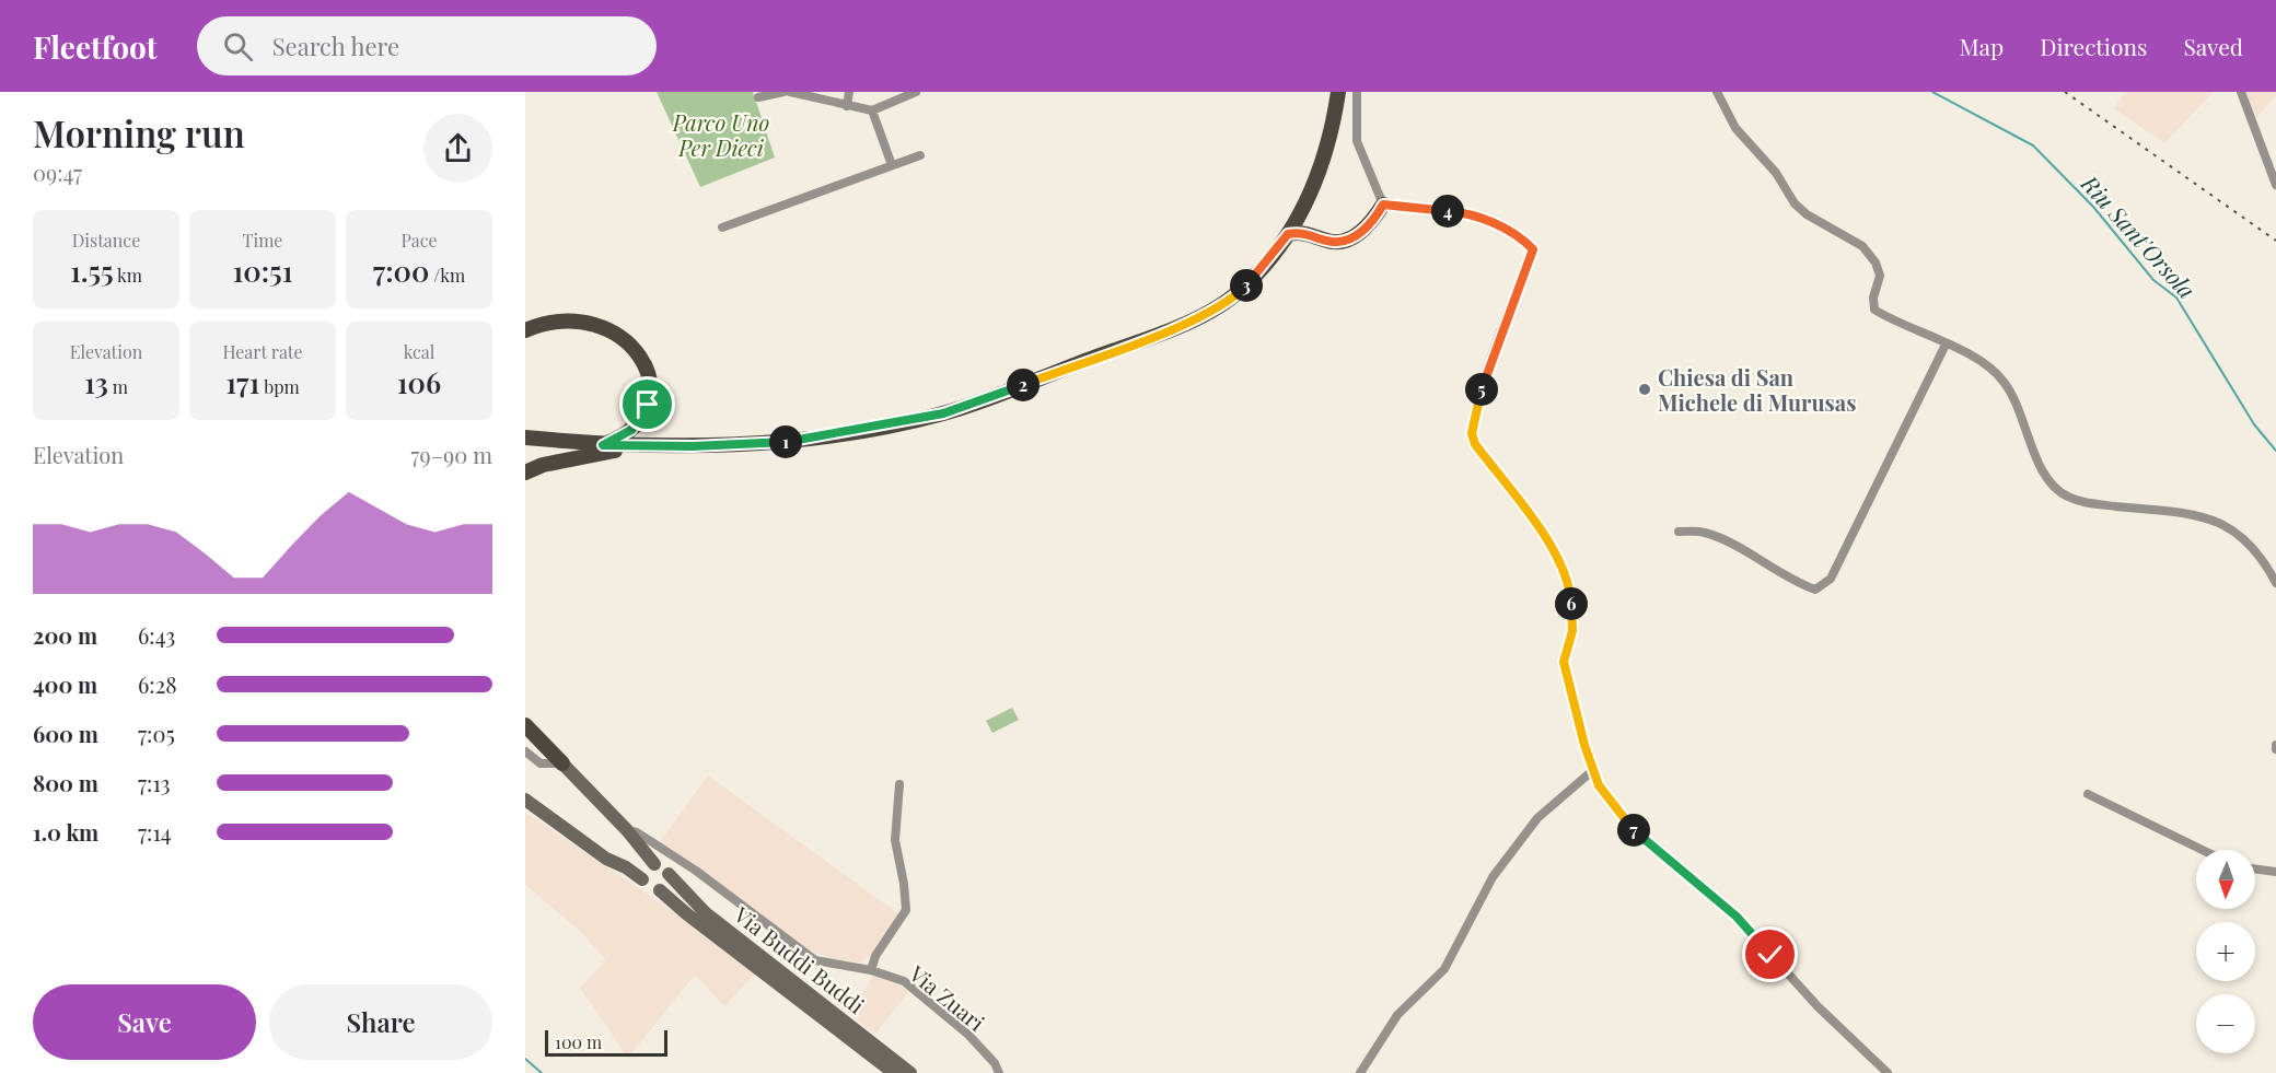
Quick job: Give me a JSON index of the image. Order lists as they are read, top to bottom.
{
  "streets": {
    "main road": ["Via Buddi Buddi"],
    "street": ["Via Zuari"]
  },
  "water": ["Riu Sant'Orsola"],
  "parks": ["Parco Uno Per Dieci"],
  "places": ["Chiesa di San Michele di Murusas"],
  "scale_bar": "100 m",
  "north": "bottom",
  "page": {
    "header": "Fleetfoot",
    "search": "Search here",
    "nav": ["Map", "Directions", "Saved"],
    "heading": ["Morning run", "09:47"],
    "pins": [
      "4",
      "3",
      "2",
      "5",
      "1",
      "6",
      "7"
    ],
    "stats": [
      ["Distance", "1.55 km"],
      ["Time", "10:51"],
      ["Pace", "7:00 /km"],
      ["Elevation", "13 m"],
      ["Heart rate", "171 bpm"],
      ["kcal", "106"]
    ],
    "chart": ["Elevation", "79–90 m"],
    "list": [
      {
        "name": "200 m",
        "note": "6:43"
      },
      {
        "name": "400 m",
        "note": "6:28"
      },
      {
        "name": "600 m",
        "note": "7:05"
      },
      {
        "name": "800 m",
        "note": "7:13"
      },
      {
        "name": "1.0 km",
        "note": "7:14"
      }
    ],
    "map_buttons": ["+", "−"],
    "buttons": ["Save", "Share"],
    "scale": "100 m"
  }
}
